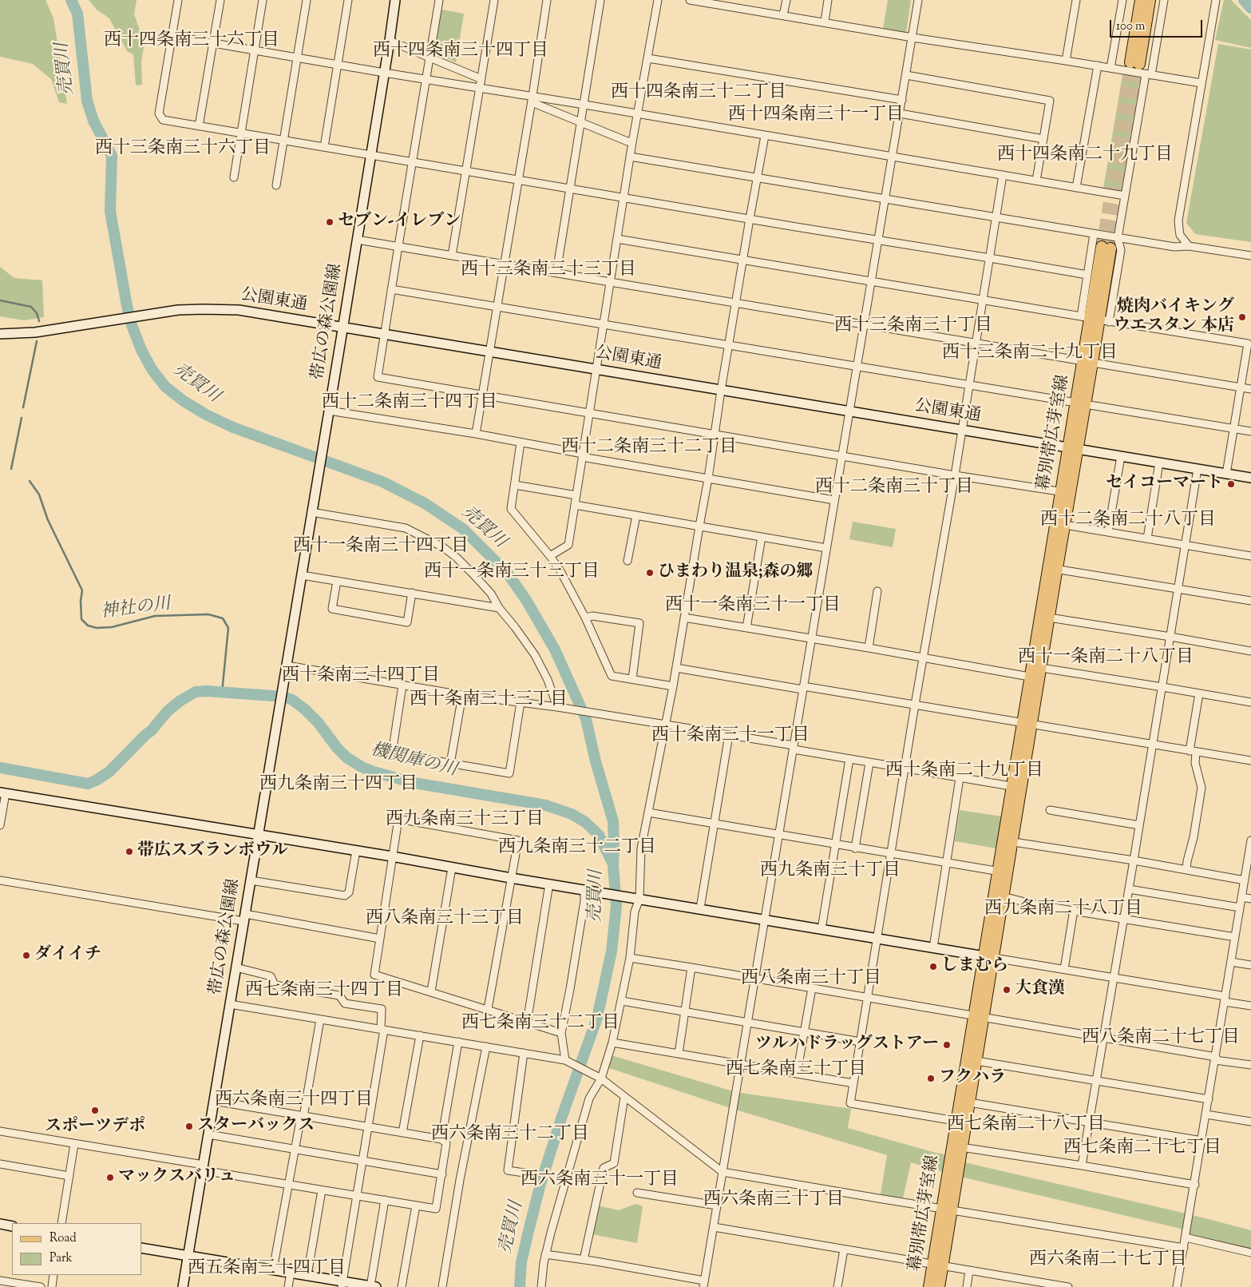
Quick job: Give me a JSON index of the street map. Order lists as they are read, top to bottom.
{
  "streets": {
    "main road": ["幕別帯広芽室線"],
    "street": ["公園東通", "帯広の森公園線"]
  },
  "crossings": [
    ["公園東通", "帯広の森公園線"],
    ["公園東通", "幕別帯広芽室線"]
  ],
  "districts": [
    "西十四条南三十六丁目",
    "西十四条南三十四丁目",
    "西十四条南三十二丁目",
    "西十四条南三十一丁目",
    "西十三条南三十六丁目",
    "西十四条南二十九丁目",
    "西十三条南三十三丁目",
    "西十三条南三十丁目",
    "西十三条南二十九丁目",
    "西十二条南三十四丁目",
    "西十二条南三十二丁目",
    "西十二条南三十丁目",
    "西十二条南二十八丁目",
    "西十一条南三十四丁目",
    "西十一条南三十三丁目",
    "西十一条南三十一丁目",
    "西十一条南二十八丁目",
    "西十条南三十四丁目",
    "西十条南三十三丁目",
    "西十条南三十一丁目",
    "西十条南二十九丁目",
    "西九条南三十四丁目",
    "西九条南三十三丁目",
    "西九条南三十二丁目",
    "西九条南三十丁目",
    "西九条南二十八丁目",
    "西八条南三十三丁目",
    "西八条南三十丁目",
    "西七条南三十四丁目",
    "西七条南三十二丁目",
    "西八条南二十七丁目",
    "西七条南三十丁目",
    "西六条南三十四丁目",
    "西七条南二十八丁目",
    "西六条南三十二丁目",
    "西七条南二十七丁目",
    "西六条南三十一丁目",
    "西六条南三十丁目",
    "西六条南二十七丁目",
    "西五条南三十四丁目"
  ],
  "water": ["売買川", "神社の川", "機関庫の川"],
  "places": [
    "セブン-イレブン",
    "焼肉バイキング ウエスタン 本店",
    "セイコーマート",
    "ひまわり温泉;森の郷",
    "帯広スズランボウル",
    "ダイイチ",
    "しまむら",
    "大食漢",
    "ツルハドラッグストアー",
    "フクハラ",
    "スポーツデポ",
    "スターバックス",
    "マックスバリュ"
  ],
  "legend": ["Road", "Park"],
  "scale_bar": "100 m"
}
